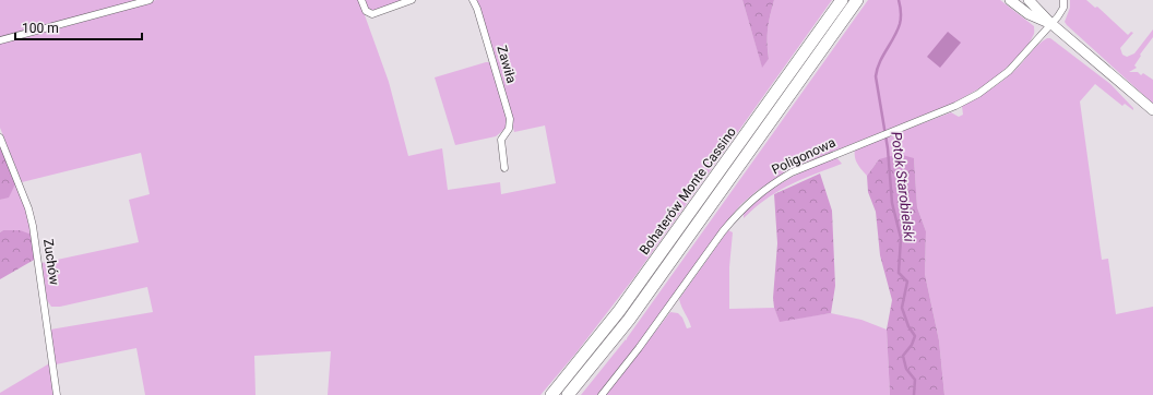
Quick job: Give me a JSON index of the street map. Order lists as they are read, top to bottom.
{
  "streets": {
    "highway": ["Bohaterów Monte Cassino"],
    "street": ["Zawiła", "Poligonowa", "Zuchów"]
  },
  "water": ["Potok Starobielski"],
  "scale_bar": "100 m"
}
